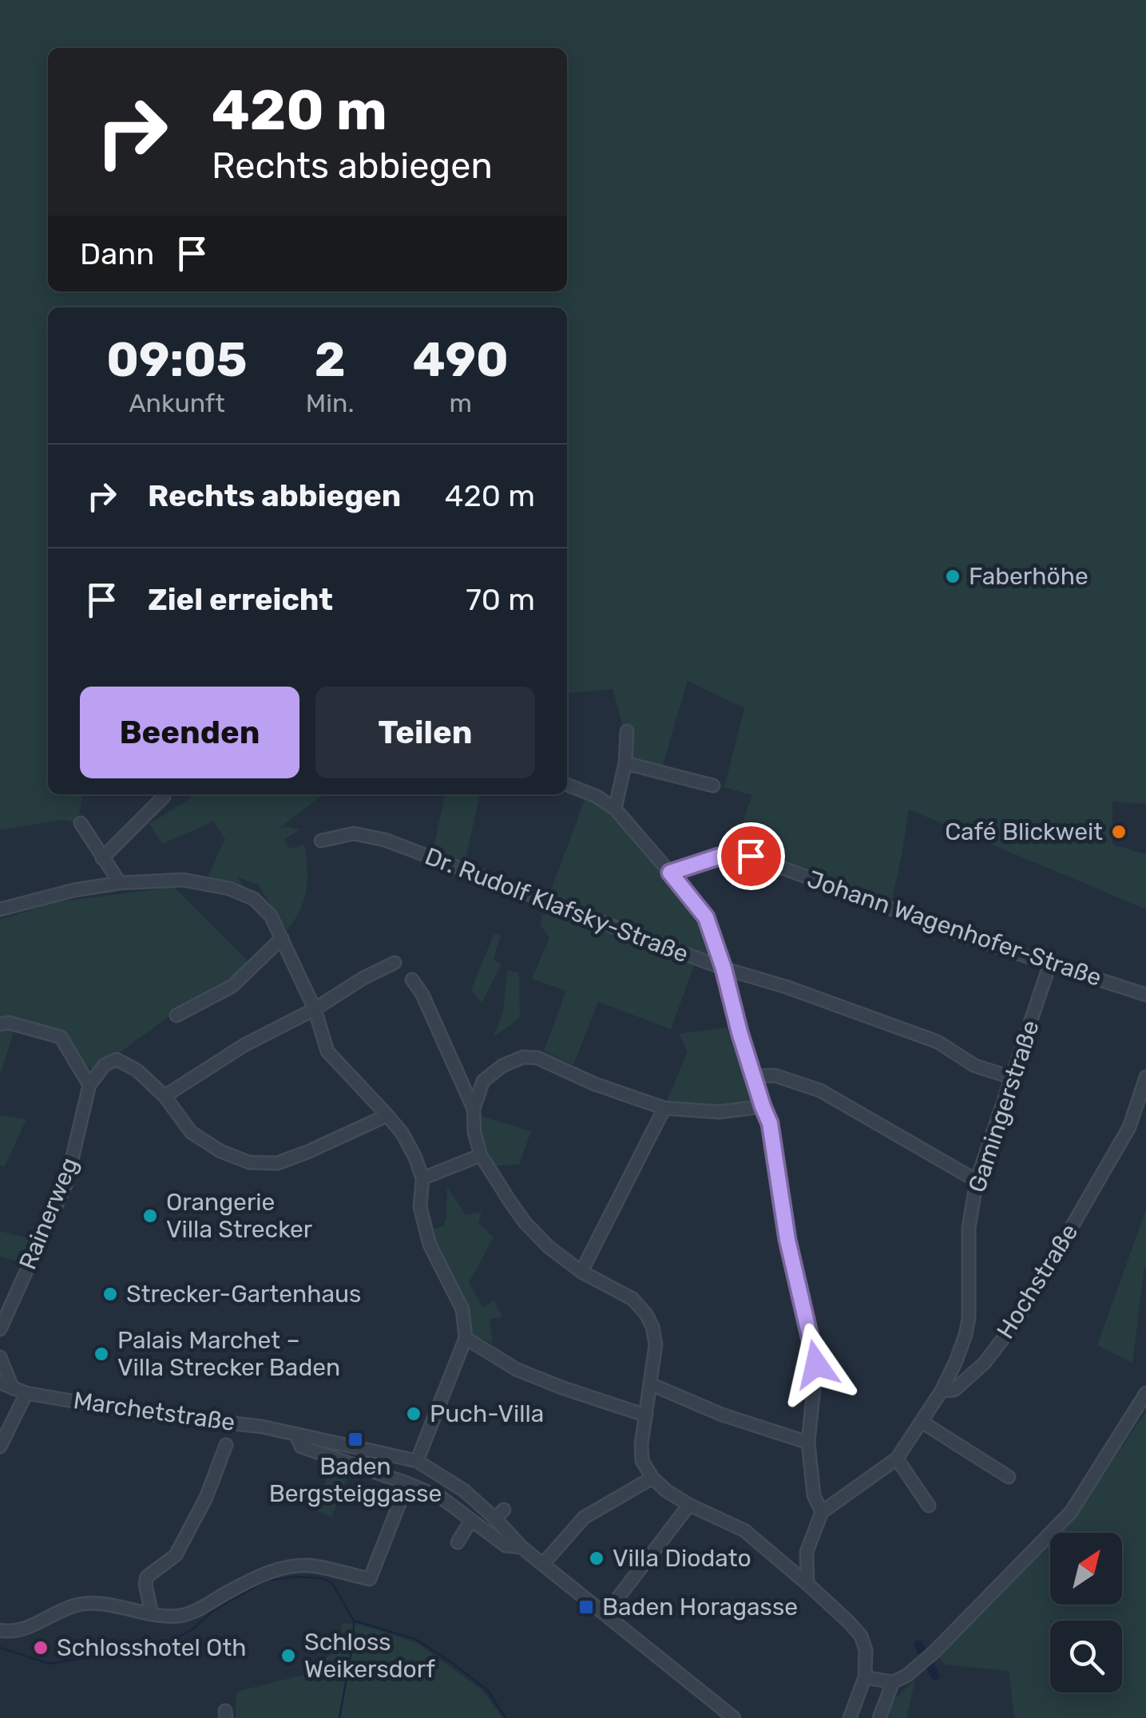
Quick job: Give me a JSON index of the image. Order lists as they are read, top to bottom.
{
  "streets": {
    "street": [
      "Dr. Rudolf Klafsky-Straße",
      "Johann Wagenhofer-Straße",
      "Gamingerstraße",
      "Rainerweg",
      "Hochstraße",
      "Marchetstraße"
    ]
  },
  "crossings": [
    ["Dr. Rudolf Klafsky-Straße", "Gamingerstraße"],
    ["Johann Wagenhofer-Straße", "Gamingerstraße"],
    ["Gamingerstraße", "Hochstraße"]
  ],
  "places": {
    "other": [
      "Faberhöhe",
      "Café Blickweit",
      "Orangerie Villa Strecker",
      "Strecker-Gartenhaus",
      "Palais Marchet – Villa Strecker Baden",
      "Puch-Villa",
      "Villa Diodato",
      "Schlosshotel Oth",
      "Schloss Weikersdorf"
    ],
    "transit": ["Baden Bergsteiggasse", "Baden Horagasse"]
  },
  "north": "top right",
  "page": {
    "turn": ["420 m", "Rechts abbiegen"],
    "then": "Dann",
    "eta": [
      "09:05",
      "Ankunft",
      "2",
      "Min.",
      "490",
      "m"
    ],
    "list": [
      {
        "name": "Rechts abbiegen",
        "value": "420 m"
      },
      {
        "name": "Ziel erreicht",
        "value": "70 m"
      }
    ],
    "buttons": ["Beenden", "Teilen"]
  }
}
